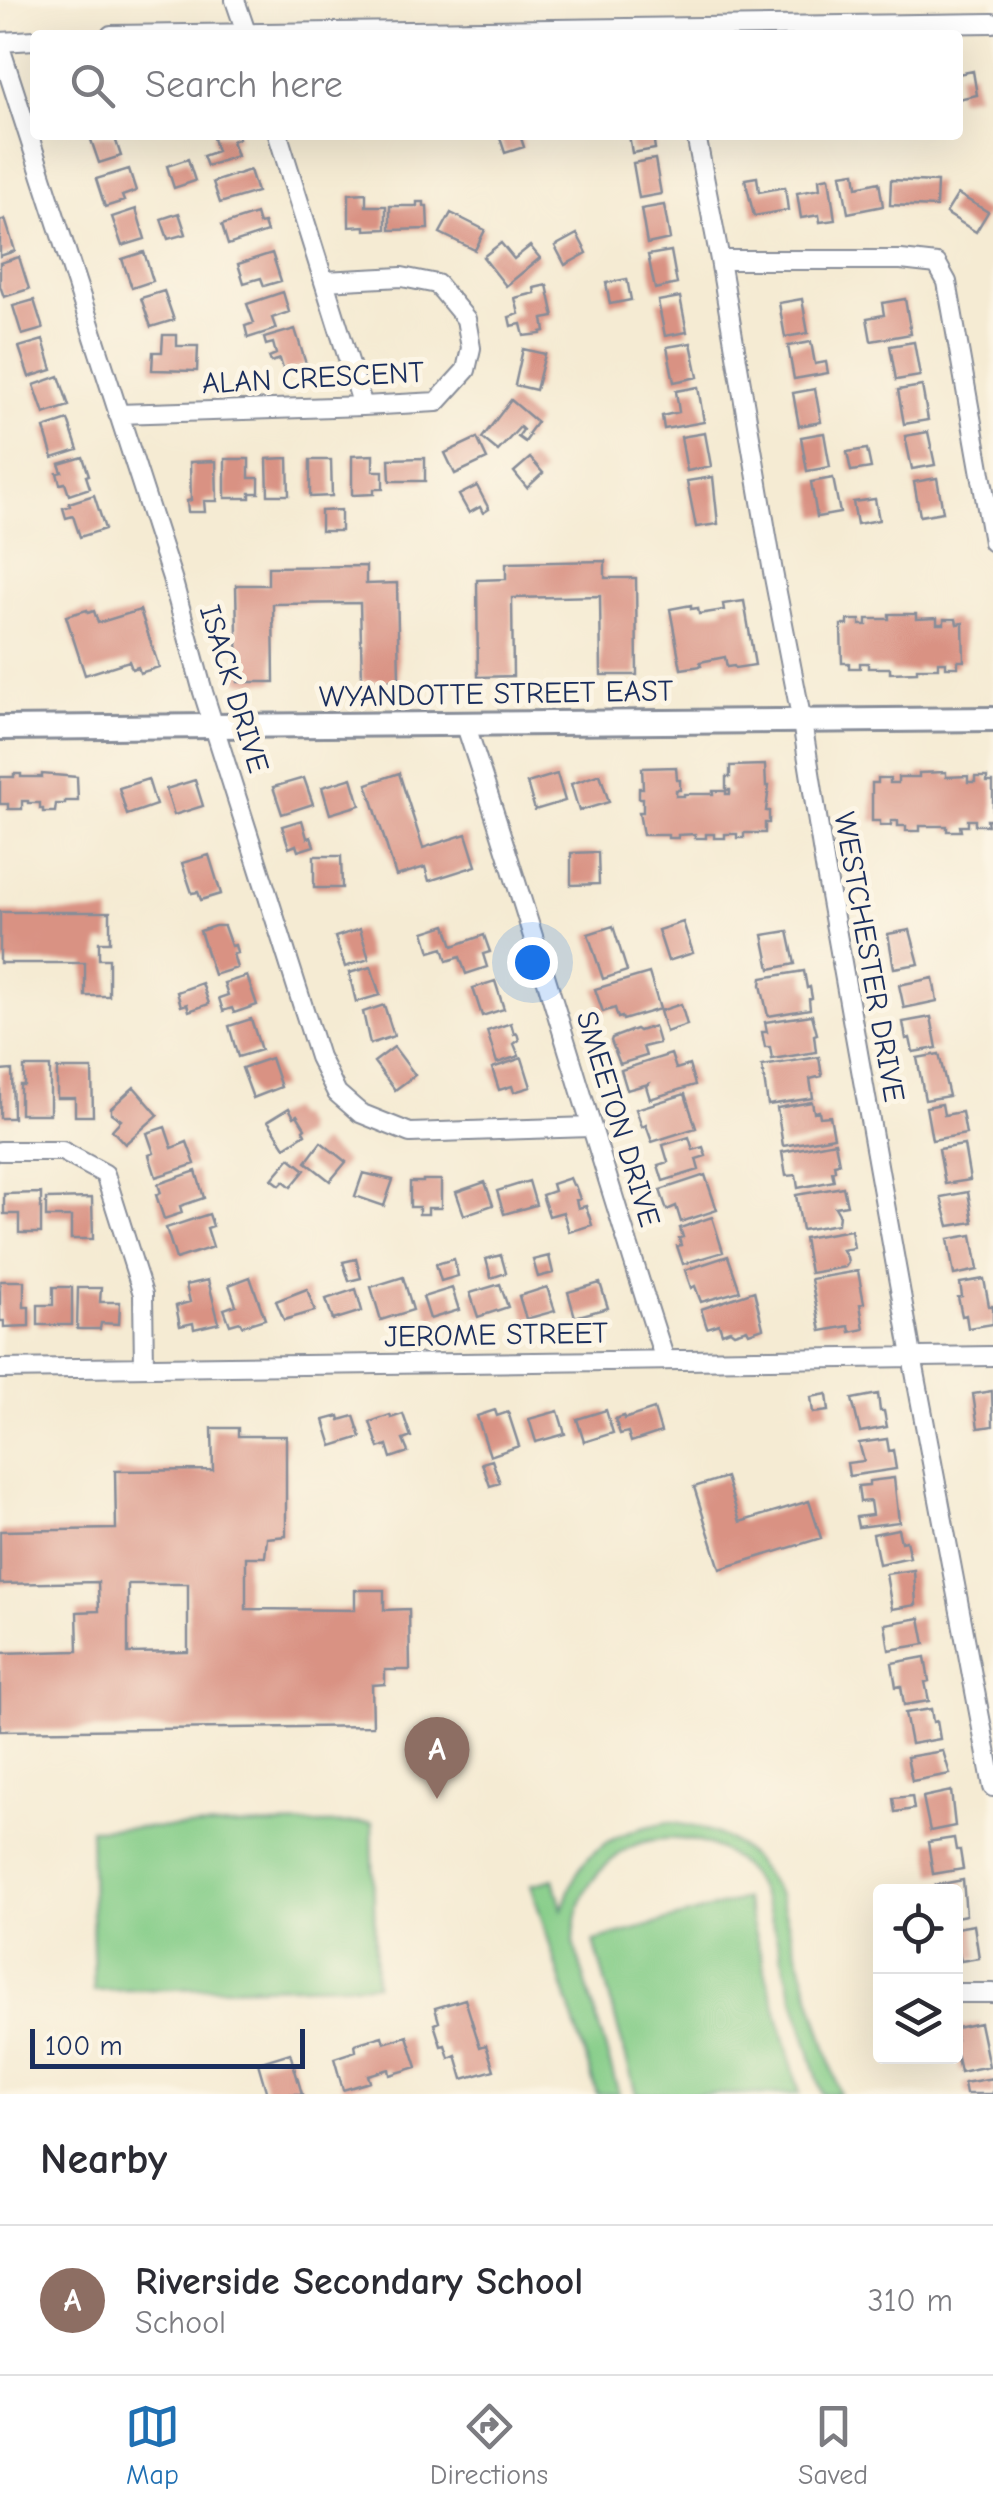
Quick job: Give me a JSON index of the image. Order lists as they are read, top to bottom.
{
  "streets": {
    "street": [
      "ALAN CRESCENT",
      "ISACK DRIVE",
      "WYANDOTTE STREET EAST",
      "WESTCHESTER DRIVE",
      "SMEETON DRIVE",
      "JEROME STREET"
    ]
  },
  "crossings": [
    ["ALAN CRESCENT", "ISACK DRIVE"],
    ["ISACK DRIVE", "WYANDOTTE STREET EAST"],
    ["ISACK DRIVE", "SMEETON DRIVE"],
    ["WYANDOTTE STREET EAST", "WESTCHESTER DRIVE"],
    ["WYANDOTTE STREET EAST", "SMEETON DRIVE"],
    ["WESTCHESTER DRIVE", "JEROME STREET"],
    ["SMEETON DRIVE", "JEROME STREET"]
  ],
  "scale_bar": "100 m",
  "page": {
    "search": "Search here",
    "pins": "A",
    "scale": "100 m",
    "heading": "Nearby",
    "list": [
      {
        "mark": "A",
        "name": "Riverside Secondary School",
        "note": "School",
        "value": "310 m"
      }
    ],
    "nav": ["Map", "Directions", "Saved"]
  }
}
